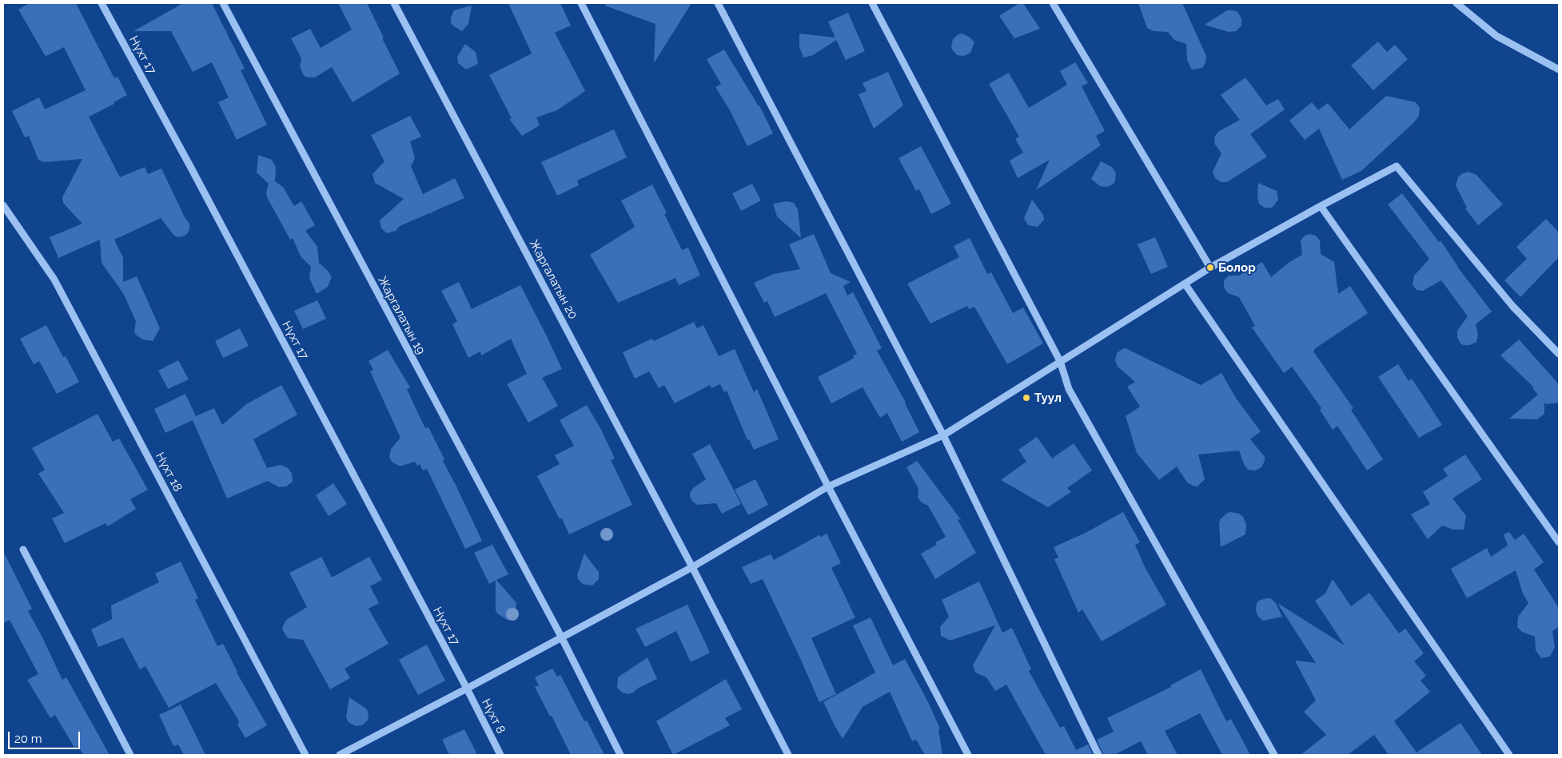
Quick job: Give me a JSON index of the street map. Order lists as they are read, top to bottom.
{
  "streets": {
    "street": [
      "Нүхт 17",
      "Жаргалатын 20",
      "Жаргалатын 19",
      "Нүхт 18",
      "Нүхт 8"
    ]
  },
  "crossings": [
    ["Нүхт 17", "Нүхт 8"]
  ],
  "places": ["Болор", "Туул"],
  "scale_bar": "20 m"
}
